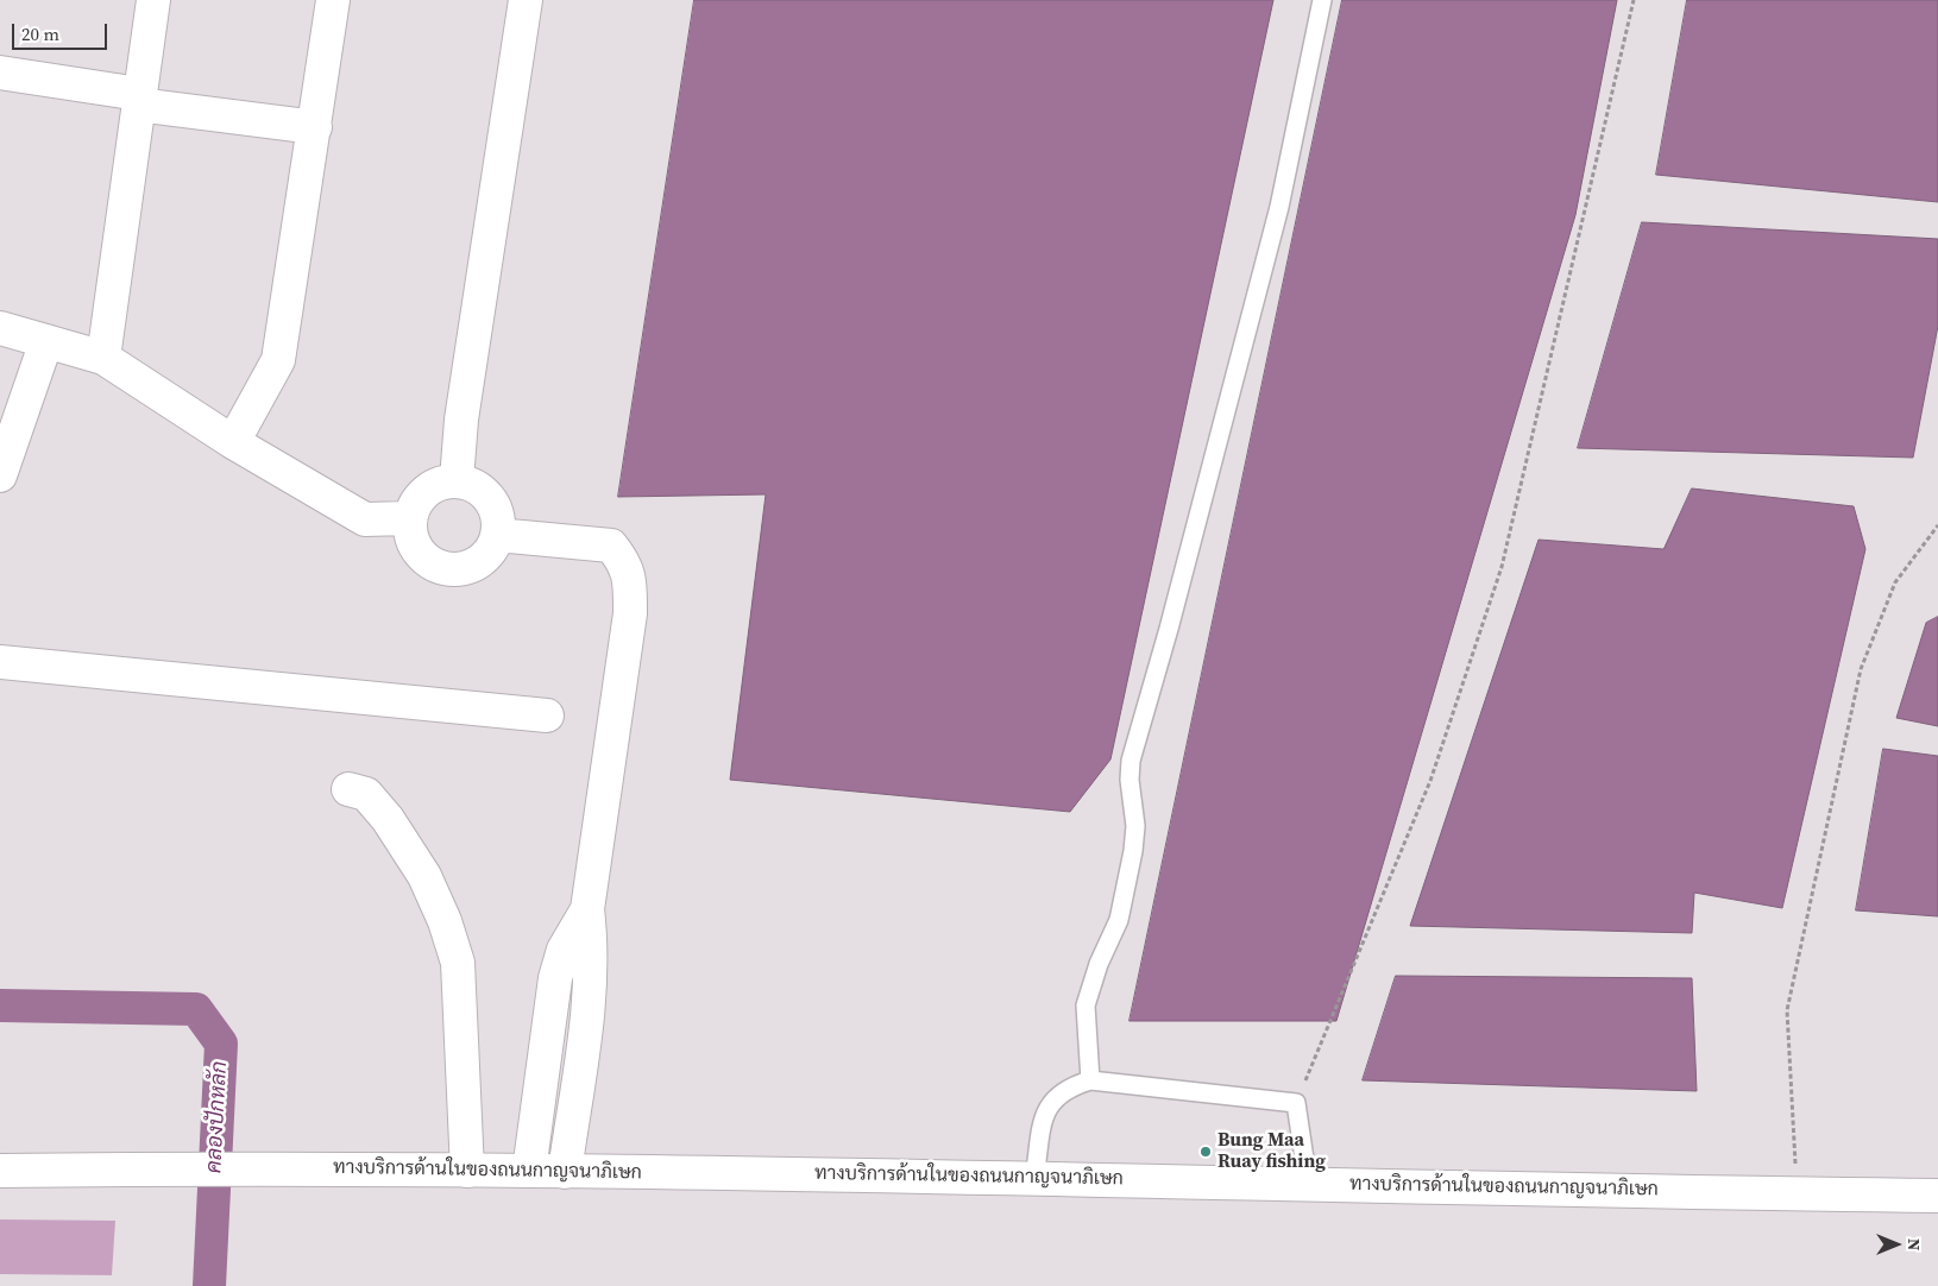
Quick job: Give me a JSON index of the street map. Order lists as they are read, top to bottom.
{
  "streets": {
    "street": ["ทางบริการด้านในของถนนกาญจนาภิเษก"]
  },
  "water": ["คลองปักหลัก"],
  "places": ["Bung Maa Ruay fishing"],
  "scale_bar": "20 m",
  "north": "right"
}
